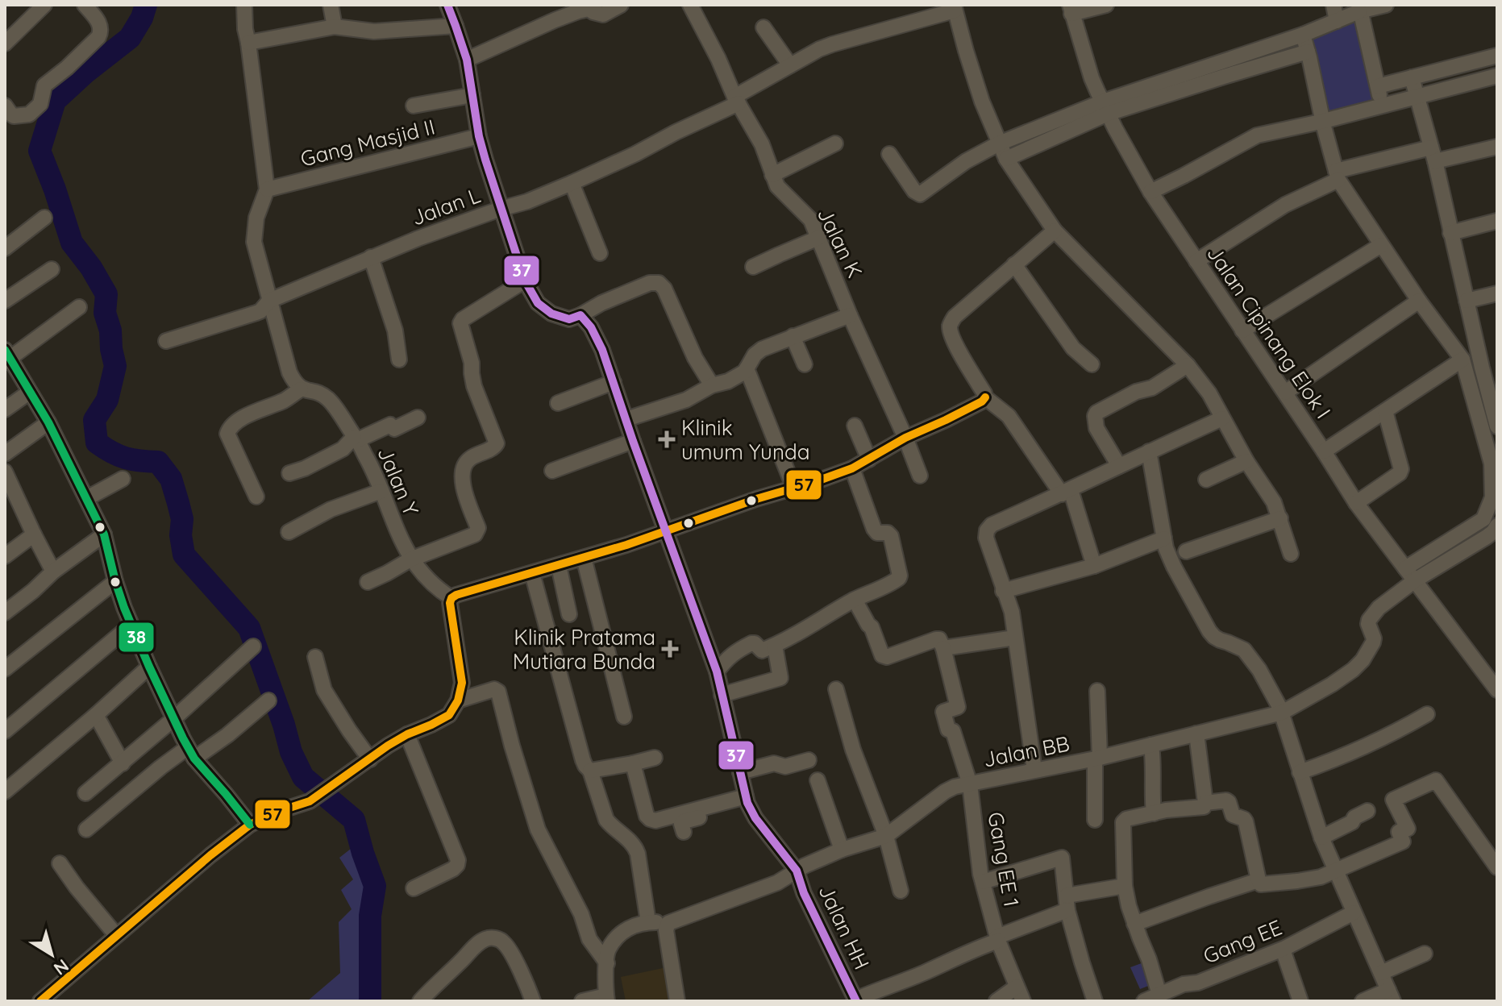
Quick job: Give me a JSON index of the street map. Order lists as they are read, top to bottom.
{
  "streets": {
    "street": [
      "Gang Masjid II",
      "Jalan L",
      "Jalan K",
      "Jalan Cipinang Elok I",
      "Jalan Y",
      "Jalan BB",
      "Gang EE 1",
      "Jalan HH",
      "Gang EE"
    ]
  },
  "crossings": [
    ["Jalan L", "Jalan K"],
    ["Jalan Cipinang Elok I", "Jalan BB"],
    ["Jalan BB", "Gang EE 1"],
    ["Jalan BB", "Jalan HH"]
  ],
  "places": {
    "health": ["Klinik umum Yunda", "Klinik Pratama Mutiara Bunda"]
  },
  "lines": ["transit line 37", "transit line 38", "transit line 57"],
  "north": "bottom right"
}
